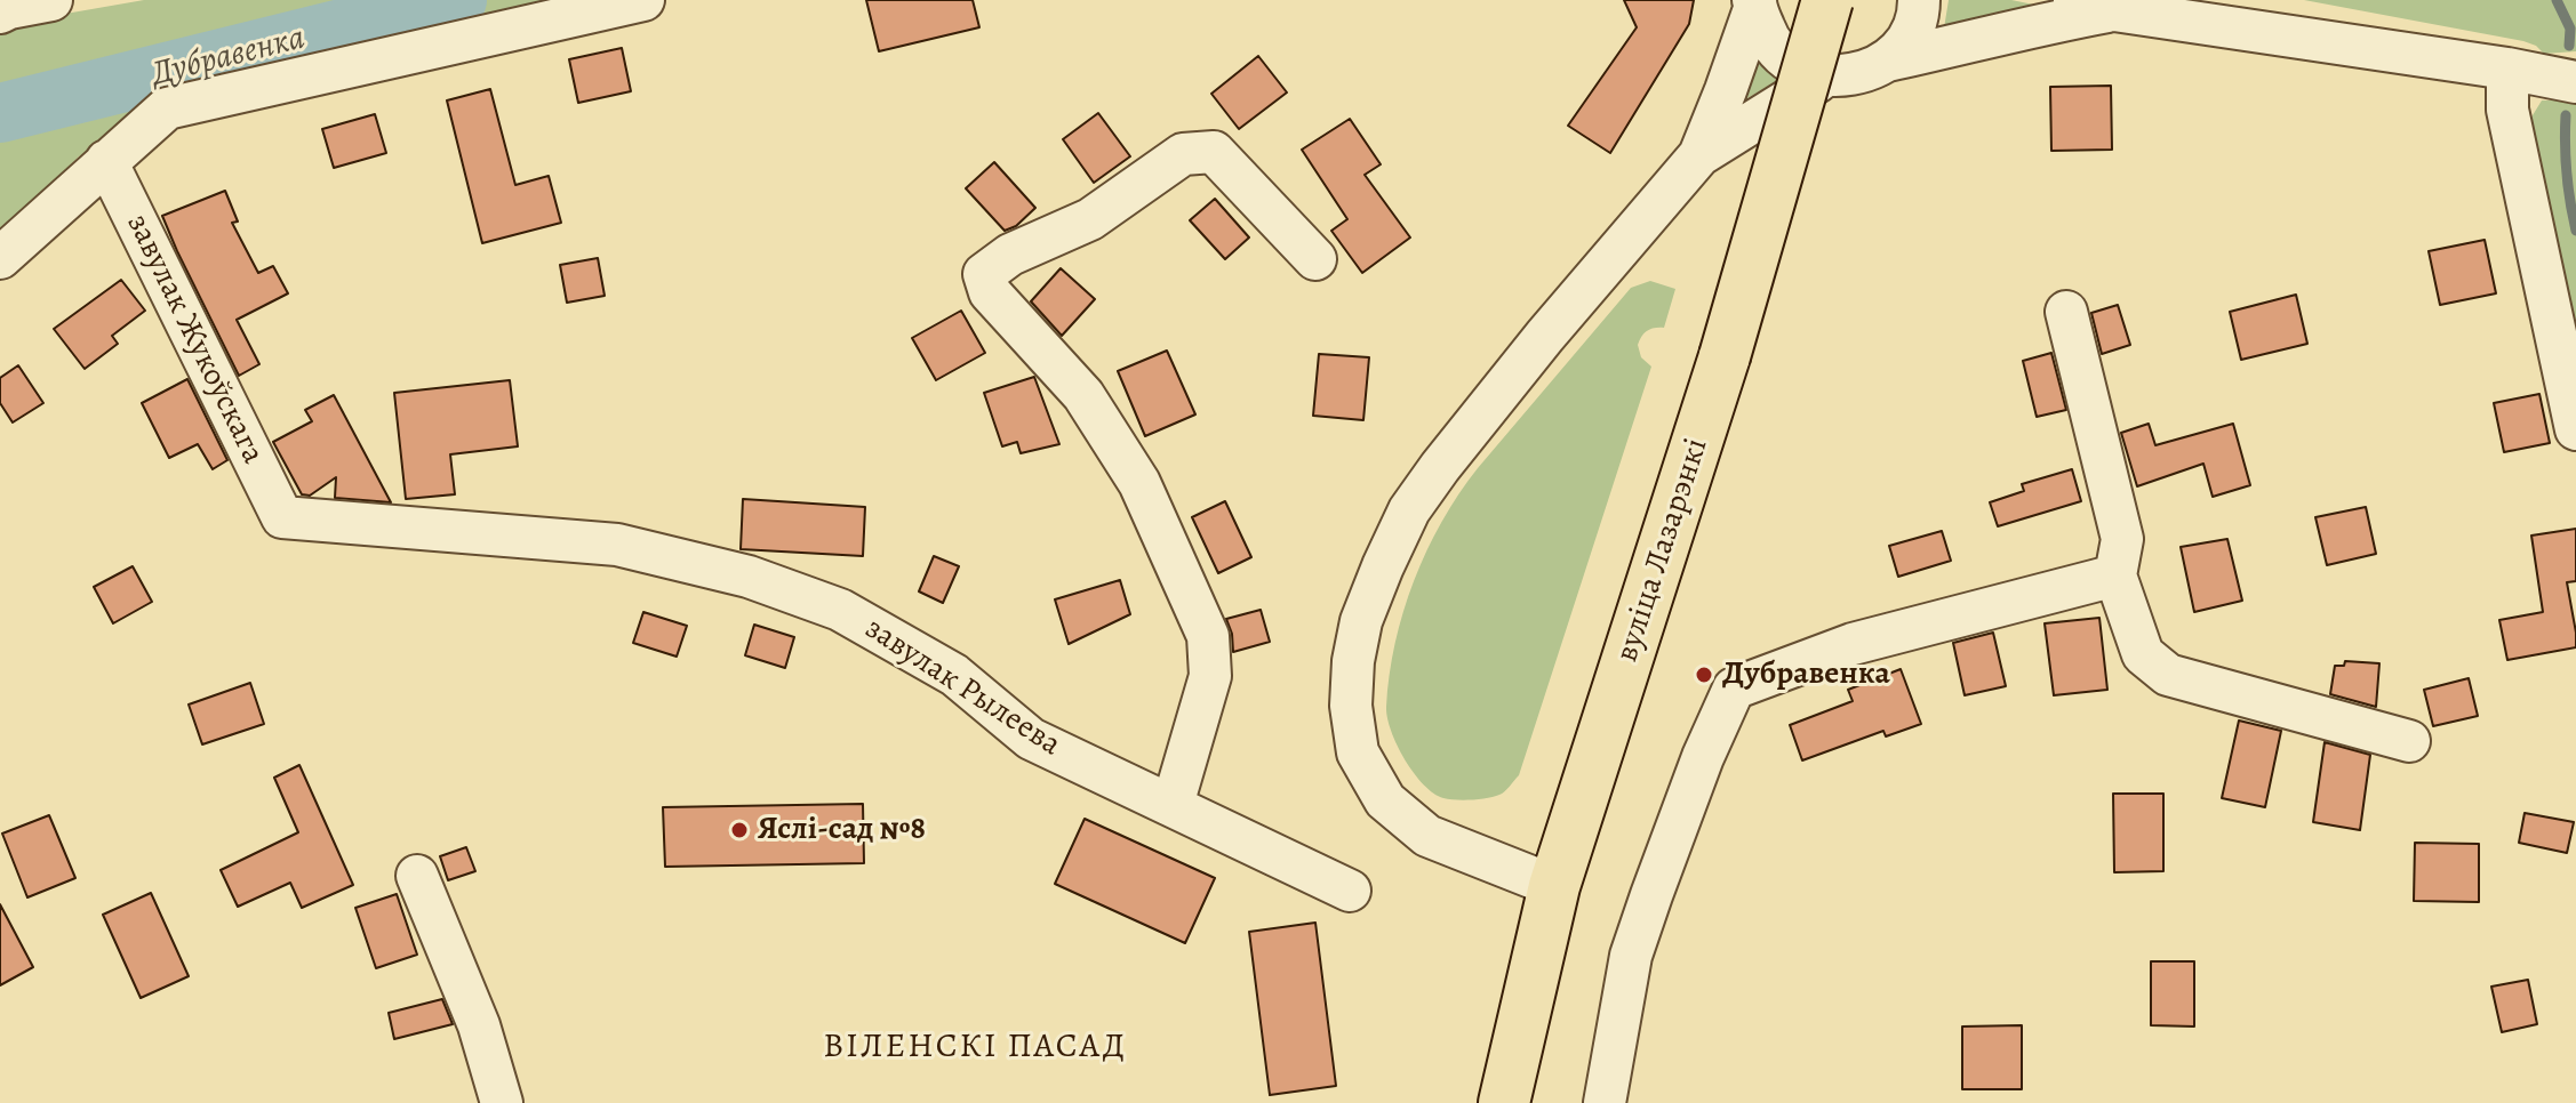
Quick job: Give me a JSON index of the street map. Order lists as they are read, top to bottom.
{
  "streets": {
    "main road": ["вуліца Лазарэнкі"],
    "street": ["завулак Жукоўскага", "завулак Рылеева"]
  },
  "crossings": [
    ["завулак Жукоўскага", "завулак Рылеева"]
  ],
  "districts": ["ВІЛЕНСКІ ПАСАД"],
  "water": ["Дубравенка"],
  "places": ["Дубравенка", "Яслі-сад №8"]
}
